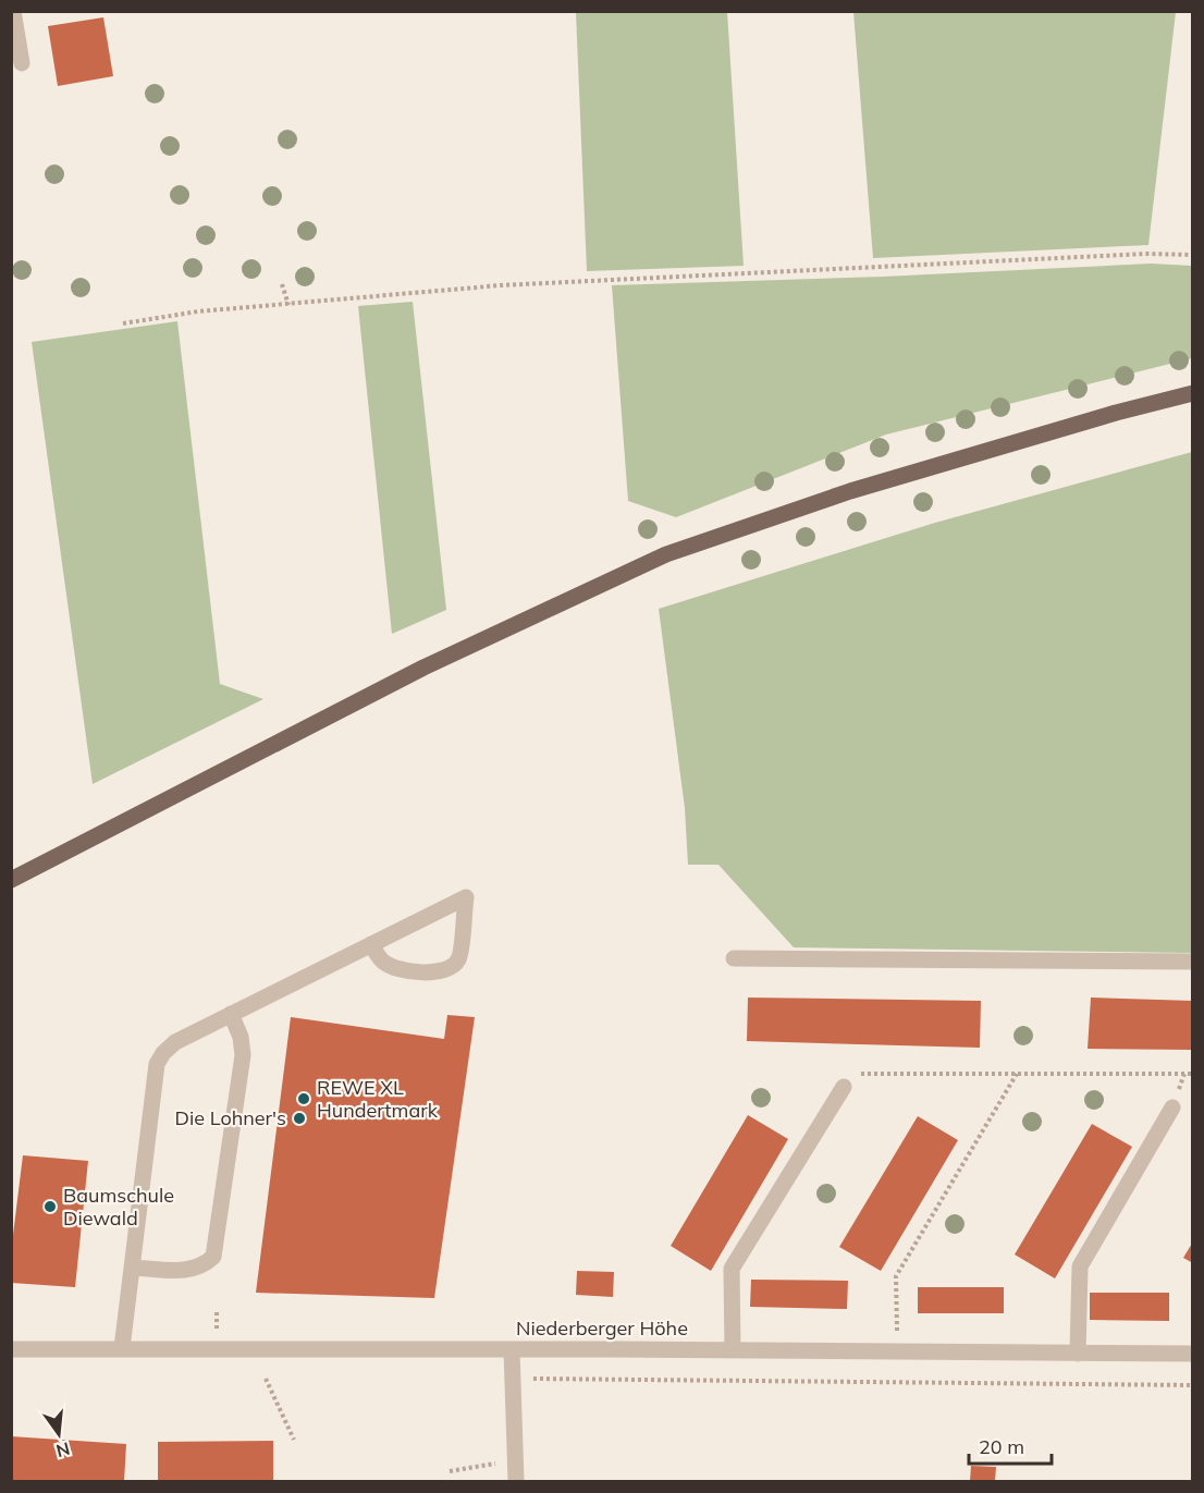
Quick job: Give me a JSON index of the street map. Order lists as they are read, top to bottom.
{
  "streets": {
    "street": ["Niederberger Höhe"]
  },
  "places": ["REWE XL Hundertmark", "Die Lohner's", "Baumschule Diewald"],
  "scale_bar": "20 m",
  "north": "bottom"
}
